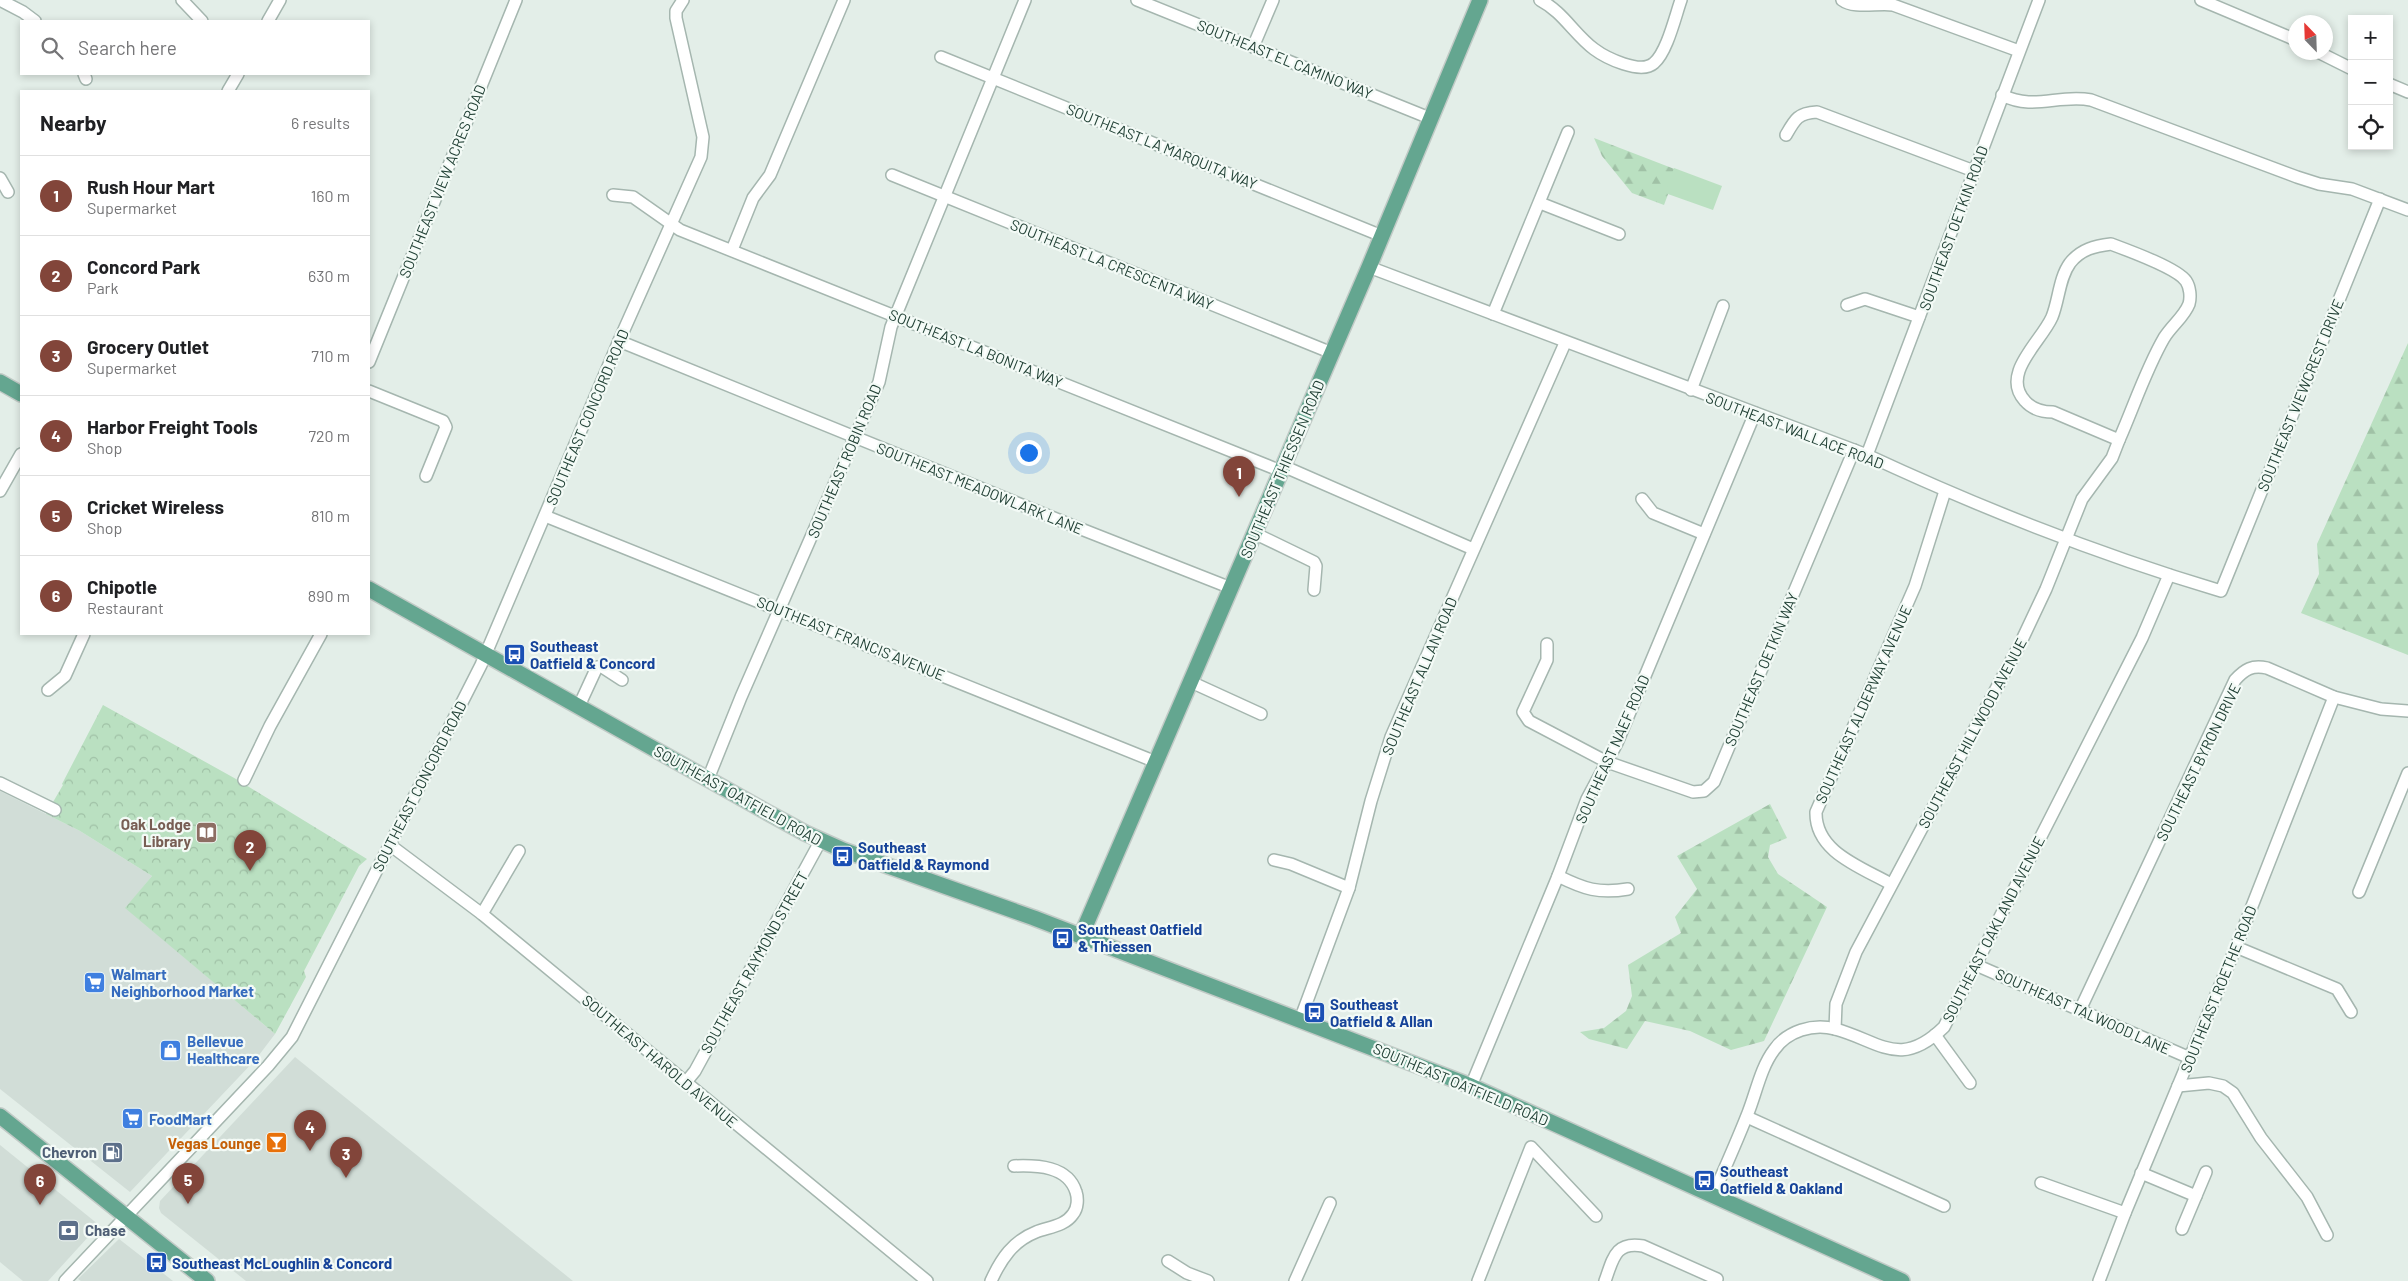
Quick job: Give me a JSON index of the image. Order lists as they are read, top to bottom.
{
  "streets": {
    "main road": ["SOUTHEAST THIESSEN ROAD", "SOUTHEAST OATFIELD ROAD"],
    "street": [
      "SOUTHEAST EL CAMINO WAY",
      "SOUTHEAST LA MARQUITA WAY",
      "SOUTHEAST VIEW ACRES ROAD",
      "SOUTHEAST OETKIN ROAD",
      "SOUTHEAST LA CRESCENTA WAY",
      "SOUTHEAST LA BONITA WAY",
      "SOUTHEAST VIEWCREST DRIVE",
      "SOUTHEAST CONCORD ROAD",
      "SOUTHEAST WALLACE ROAD",
      "SOUTHEAST ROBIN ROAD",
      "SOUTHEAST MEADOWLARK LANE",
      "SOUTHEAST FRANCIS AVENUE",
      "SOUTHEAST OETKIN WAY",
      "SOUTHEAST ALLAN ROAD",
      "SOUTHEAST ALDERWAY AVENUE",
      "SOUTHEAST HILLWOOD AVENUE",
      "SOUTHEAST NAEF ROAD",
      "SOUTHEAST BYRON DRIVE",
      "SOUTHEAST OAKLAND AVENUE",
      "SOUTHEAST RAYMOND STREET",
      "SOUTHEAST ROETHE ROAD",
      "SOUTHEAST TALWOOD LANE",
      "SOUTHEAST HAROLD AVENUE"
    ]
  },
  "crossings": [
    ["SOUTHEAST EL CAMINO WAY", "SOUTHEAST THIESSEN ROAD"],
    ["SOUTHEAST LA MARQUITA WAY", "SOUTHEAST ROBIN ROAD"],
    ["SOUTHEAST LA MARQUITA WAY", "SOUTHEAST THIESSEN ROAD"],
    ["SOUTHEAST OETKIN ROAD", "SOUTHEAST WALLACE ROAD"],
    ["SOUTHEAST LA CRESCENTA WAY", "SOUTHEAST ROBIN ROAD"],
    ["SOUTHEAST LA CRESCENTA WAY", "SOUTHEAST THIESSEN ROAD"],
    ["SOUTHEAST LA BONITA WAY", "SOUTHEAST CONCORD ROAD"],
    ["SOUTHEAST LA BONITA WAY", "SOUTHEAST ROBIN ROAD"],
    ["SOUTHEAST LA BONITA WAY", "SOUTHEAST THIESSEN ROAD"],
    ["SOUTHEAST LA BONITA WAY", "SOUTHEAST ALLAN ROAD"],
    ["SOUTHEAST VIEWCREST DRIVE", "SOUTHEAST WALLACE ROAD"],
    ["SOUTHEAST CONCORD ROAD", "SOUTHEAST MEADOWLARK LANE"],
    ["SOUTHEAST CONCORD ROAD", "SOUTHEAST FRANCIS AVENUE"],
    ["SOUTHEAST CONCORD ROAD", "SOUTHEAST OATFIELD ROAD"],
    ["SOUTHEAST CONCORD ROAD", "SOUTHEAST HAROLD AVENUE"],
    ["SOUTHEAST WALLACE ROAD", "SOUTHEAST THIESSEN ROAD"],
    ["SOUTHEAST WALLACE ROAD", "SOUTHEAST OETKIN WAY"],
    ["SOUTHEAST WALLACE ROAD", "SOUTHEAST ALLAN ROAD"],
    ["SOUTHEAST WALLACE ROAD", "SOUTHEAST ALDERWAY AVENUE"],
    ["SOUTHEAST WALLACE ROAD", "SOUTHEAST HILLWOOD AVENUE"],
    ["SOUTHEAST WALLACE ROAD", "SOUTHEAST NAEF ROAD"],
    ["SOUTHEAST WALLACE ROAD", "SOUTHEAST OAKLAND AVENUE"],
    ["SOUTHEAST ROBIN ROAD", "SOUTHEAST MEADOWLARK LANE"],
    ["SOUTHEAST ROBIN ROAD", "SOUTHEAST FRANCIS AVENUE"],
    ["SOUTHEAST ROBIN ROAD", "SOUTHEAST OATFIELD ROAD"],
    ["SOUTHEAST THIESSEN ROAD", "SOUTHEAST MEADOWLARK LANE"],
    ["SOUTHEAST THIESSEN ROAD", "SOUTHEAST FRANCIS AVENUE"],
    ["SOUTHEAST THIESSEN ROAD", "SOUTHEAST OATFIELD ROAD"],
    ["SOUTHEAST OETKIN WAY", "SOUTHEAST NAEF ROAD"],
    ["SOUTHEAST ALLAN ROAD", "SOUTHEAST OATFIELD ROAD"],
    ["SOUTHEAST ALDERWAY AVENUE", "SOUTHEAST HILLWOOD AVENUE"],
    ["SOUTHEAST HILLWOOD AVENUE", "SOUTHEAST OAKLAND AVENUE"],
    ["SOUTHEAST NAEF ROAD", "SOUTHEAST OATFIELD ROAD"],
    ["SOUTHEAST BYRON DRIVE", "SOUTHEAST ROETHE ROAD"],
    ["SOUTHEAST BYRON DRIVE", "SOUTHEAST TALWOOD LANE"],
    ["SOUTHEAST OATFIELD ROAD", "SOUTHEAST OAKLAND AVENUE"],
    ["SOUTHEAST OATFIELD ROAD", "SOUTHEAST RAYMOND STREET"],
    ["SOUTHEAST OAKLAND AVENUE", "SOUTHEAST TALWOOD LANE"],
    ["SOUTHEAST RAYMOND STREET", "SOUTHEAST HAROLD AVENUE"],
    ["SOUTHEAST ROETHE ROAD", "SOUTHEAST TALWOOD LANE"]
  ],
  "places": {
    "bus stop": [
      "Southeast Oatfield & Concord",
      "Southeast Oatfield & Raymond",
      "Southeast Oatfield & Thiessen",
      "Southeast Oatfield & Allan",
      "Southeast Oatfield & Oakland",
      "Southeast McLoughlin & Concord"
    ],
    "library": ["Oak Lodge Library"],
    "supermarket": ["Walmart Neighborhood Market", "FoodMart"],
    "shop": ["Bellevue Healthcare"],
    "bar": ["Vegas Lounge"],
    "fuel station": ["Chevron"],
    "bank": ["Chase"]
  },
  "north": "top left",
  "page": {
    "map_buttons": ["+", "−"],
    "search": "Search here",
    "heading": ["Nearby", "6 results"],
    "list": [
      {
        "mark": "1",
        "name": "Rush Hour Mart",
        "note": "Supermarket",
        "value": "160 m"
      },
      {
        "mark": "2",
        "name": "Concord Park",
        "note": "Park",
        "value": "630 m"
      },
      {
        "mark": "3",
        "name": "Grocery Outlet",
        "note": "Supermarket",
        "value": "710 m"
      },
      {
        "mark": "4",
        "name": "Harbor Freight Tools",
        "note": "Shop",
        "value": "720 m"
      },
      {
        "mark": "5",
        "name": "Cricket Wireless",
        "note": "Shop",
        "value": "810 m"
      },
      {
        "mark": "6",
        "name": "Chipotle",
        "note": "Restaurant",
        "value": "890 m"
      }
    ],
    "pins": [
      "1",
      "2",
      "4",
      "3",
      "5",
      "6"
    ]
  }
}
